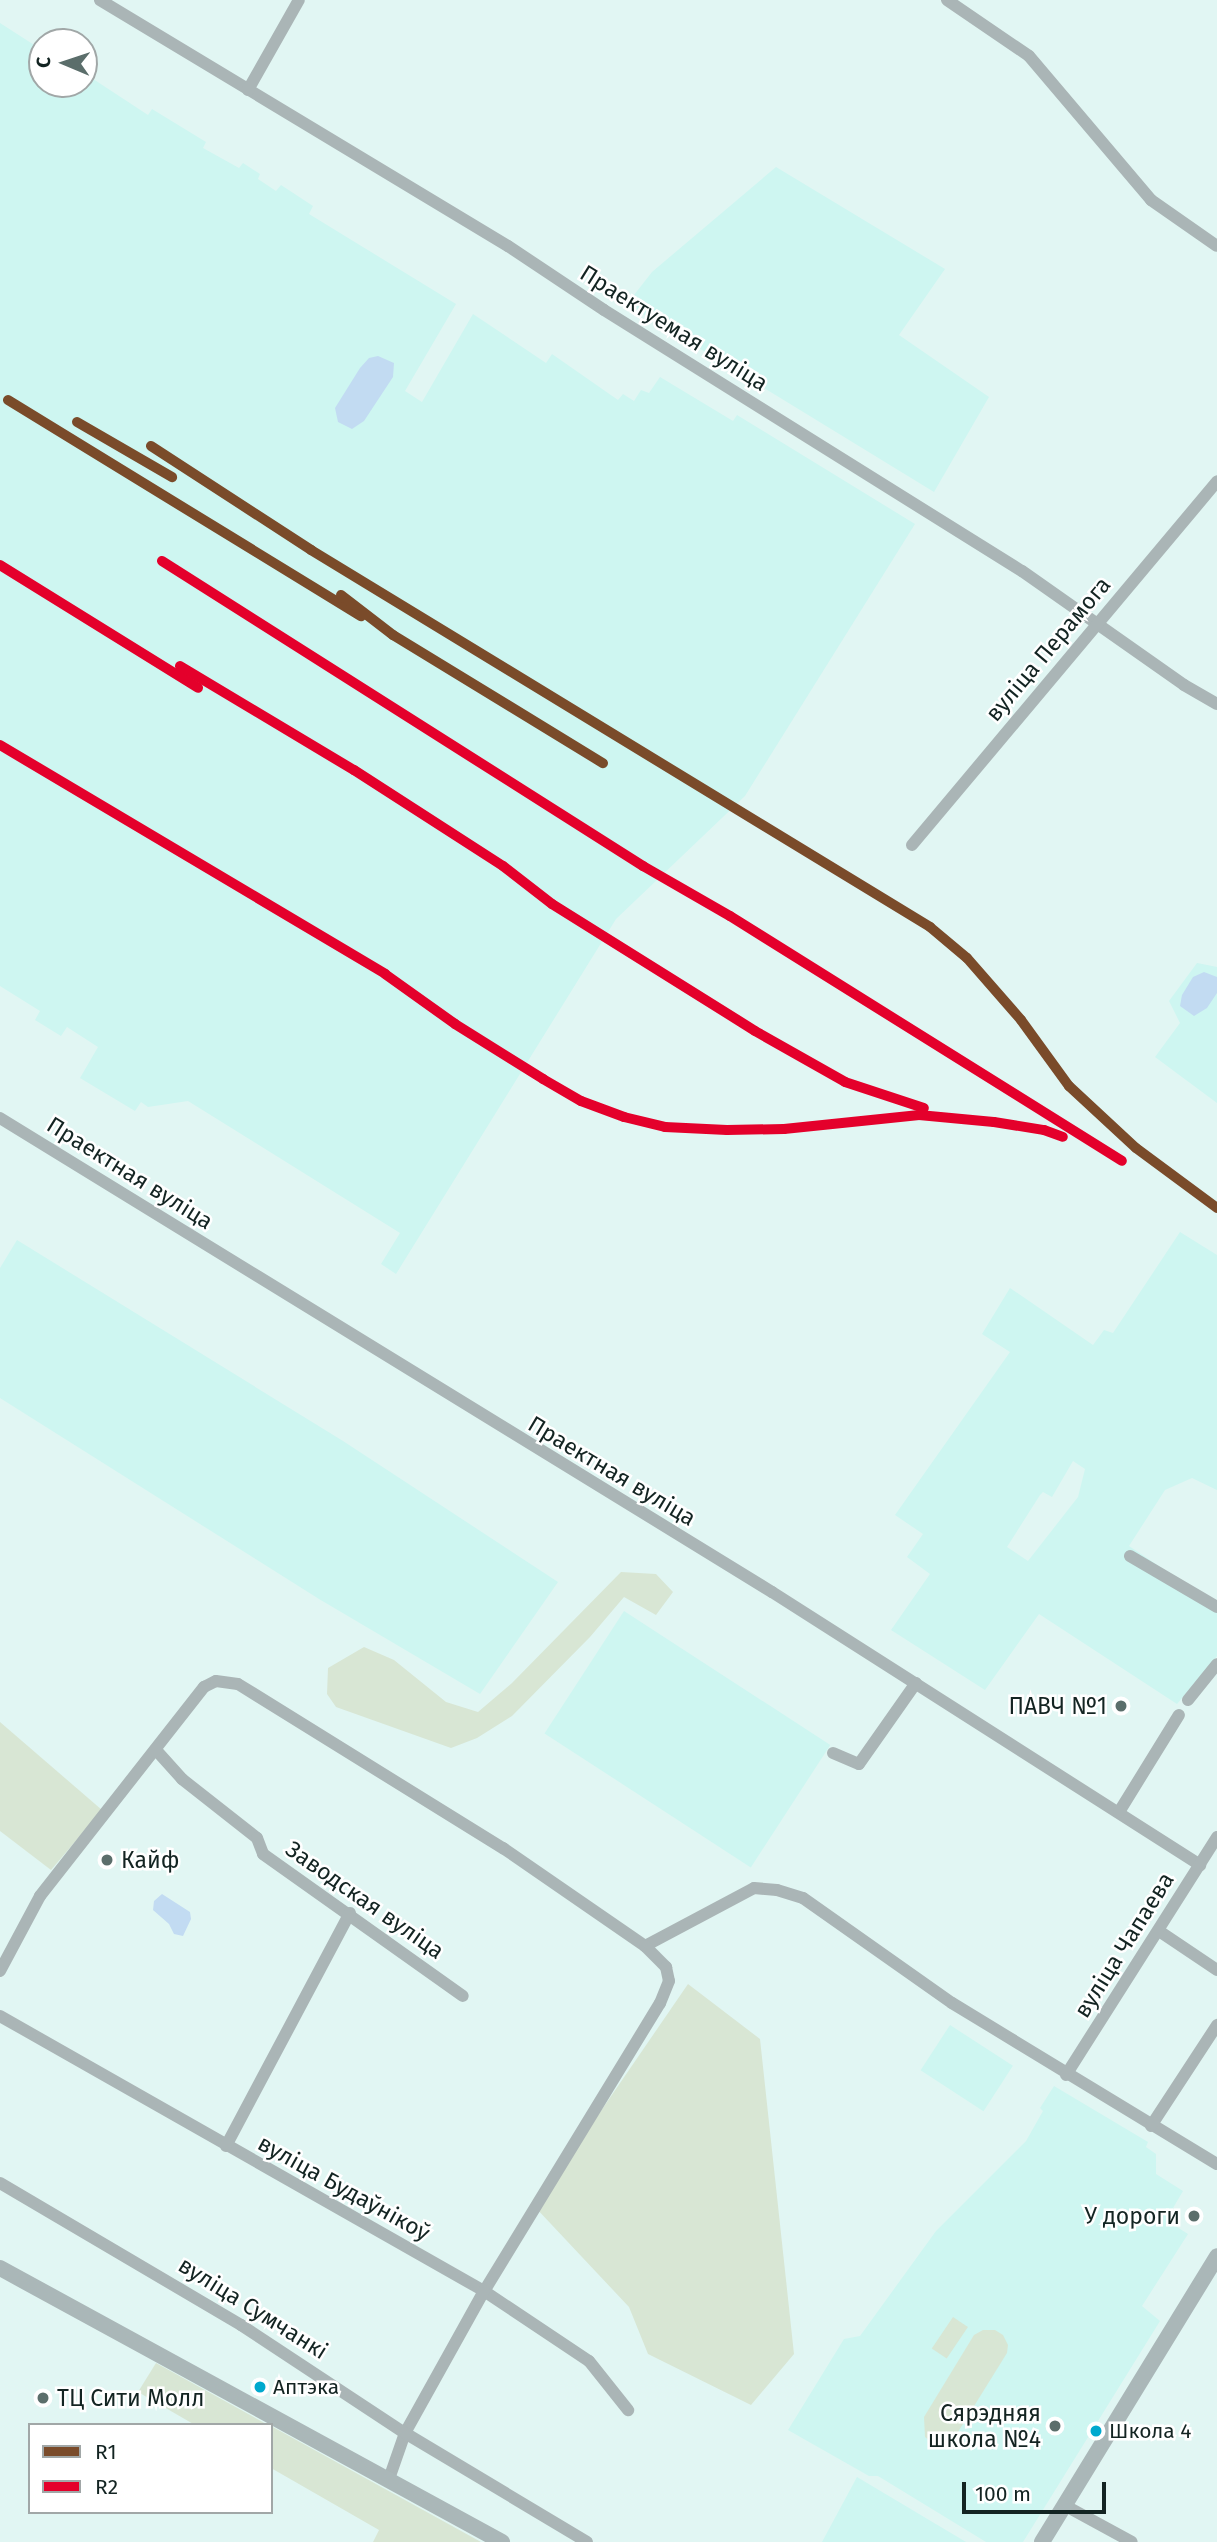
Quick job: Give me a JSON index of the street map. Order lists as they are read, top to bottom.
{
  "streets": {
    "street": [
      "Праектуемая вуліца",
      "вуліца Перамога",
      "Праектная вуліца",
      "Заводская вуліца",
      "вуліца Чапаева",
      "вуліца Будаўнікоў",
      "вуліца Сумчанкі"
    ]
  },
  "crossings": [
    ["Праектуемая вуліца", "вуліца Перамога"],
    ["Праектная вуліца", "вуліца Чапаева"]
  ],
  "places": [
    "ПАВЧ №1",
    "Кайф",
    "У дороги",
    "Аптэка",
    "ТЦ Сити Молл",
    "Сярэдняя школа №4",
    "Школа 4"
  ],
  "lines": ["transit line R1", "transit line R2"],
  "legend": ["R1", "R2"],
  "scale_bar": "100 m",
  "north": "left"
}
